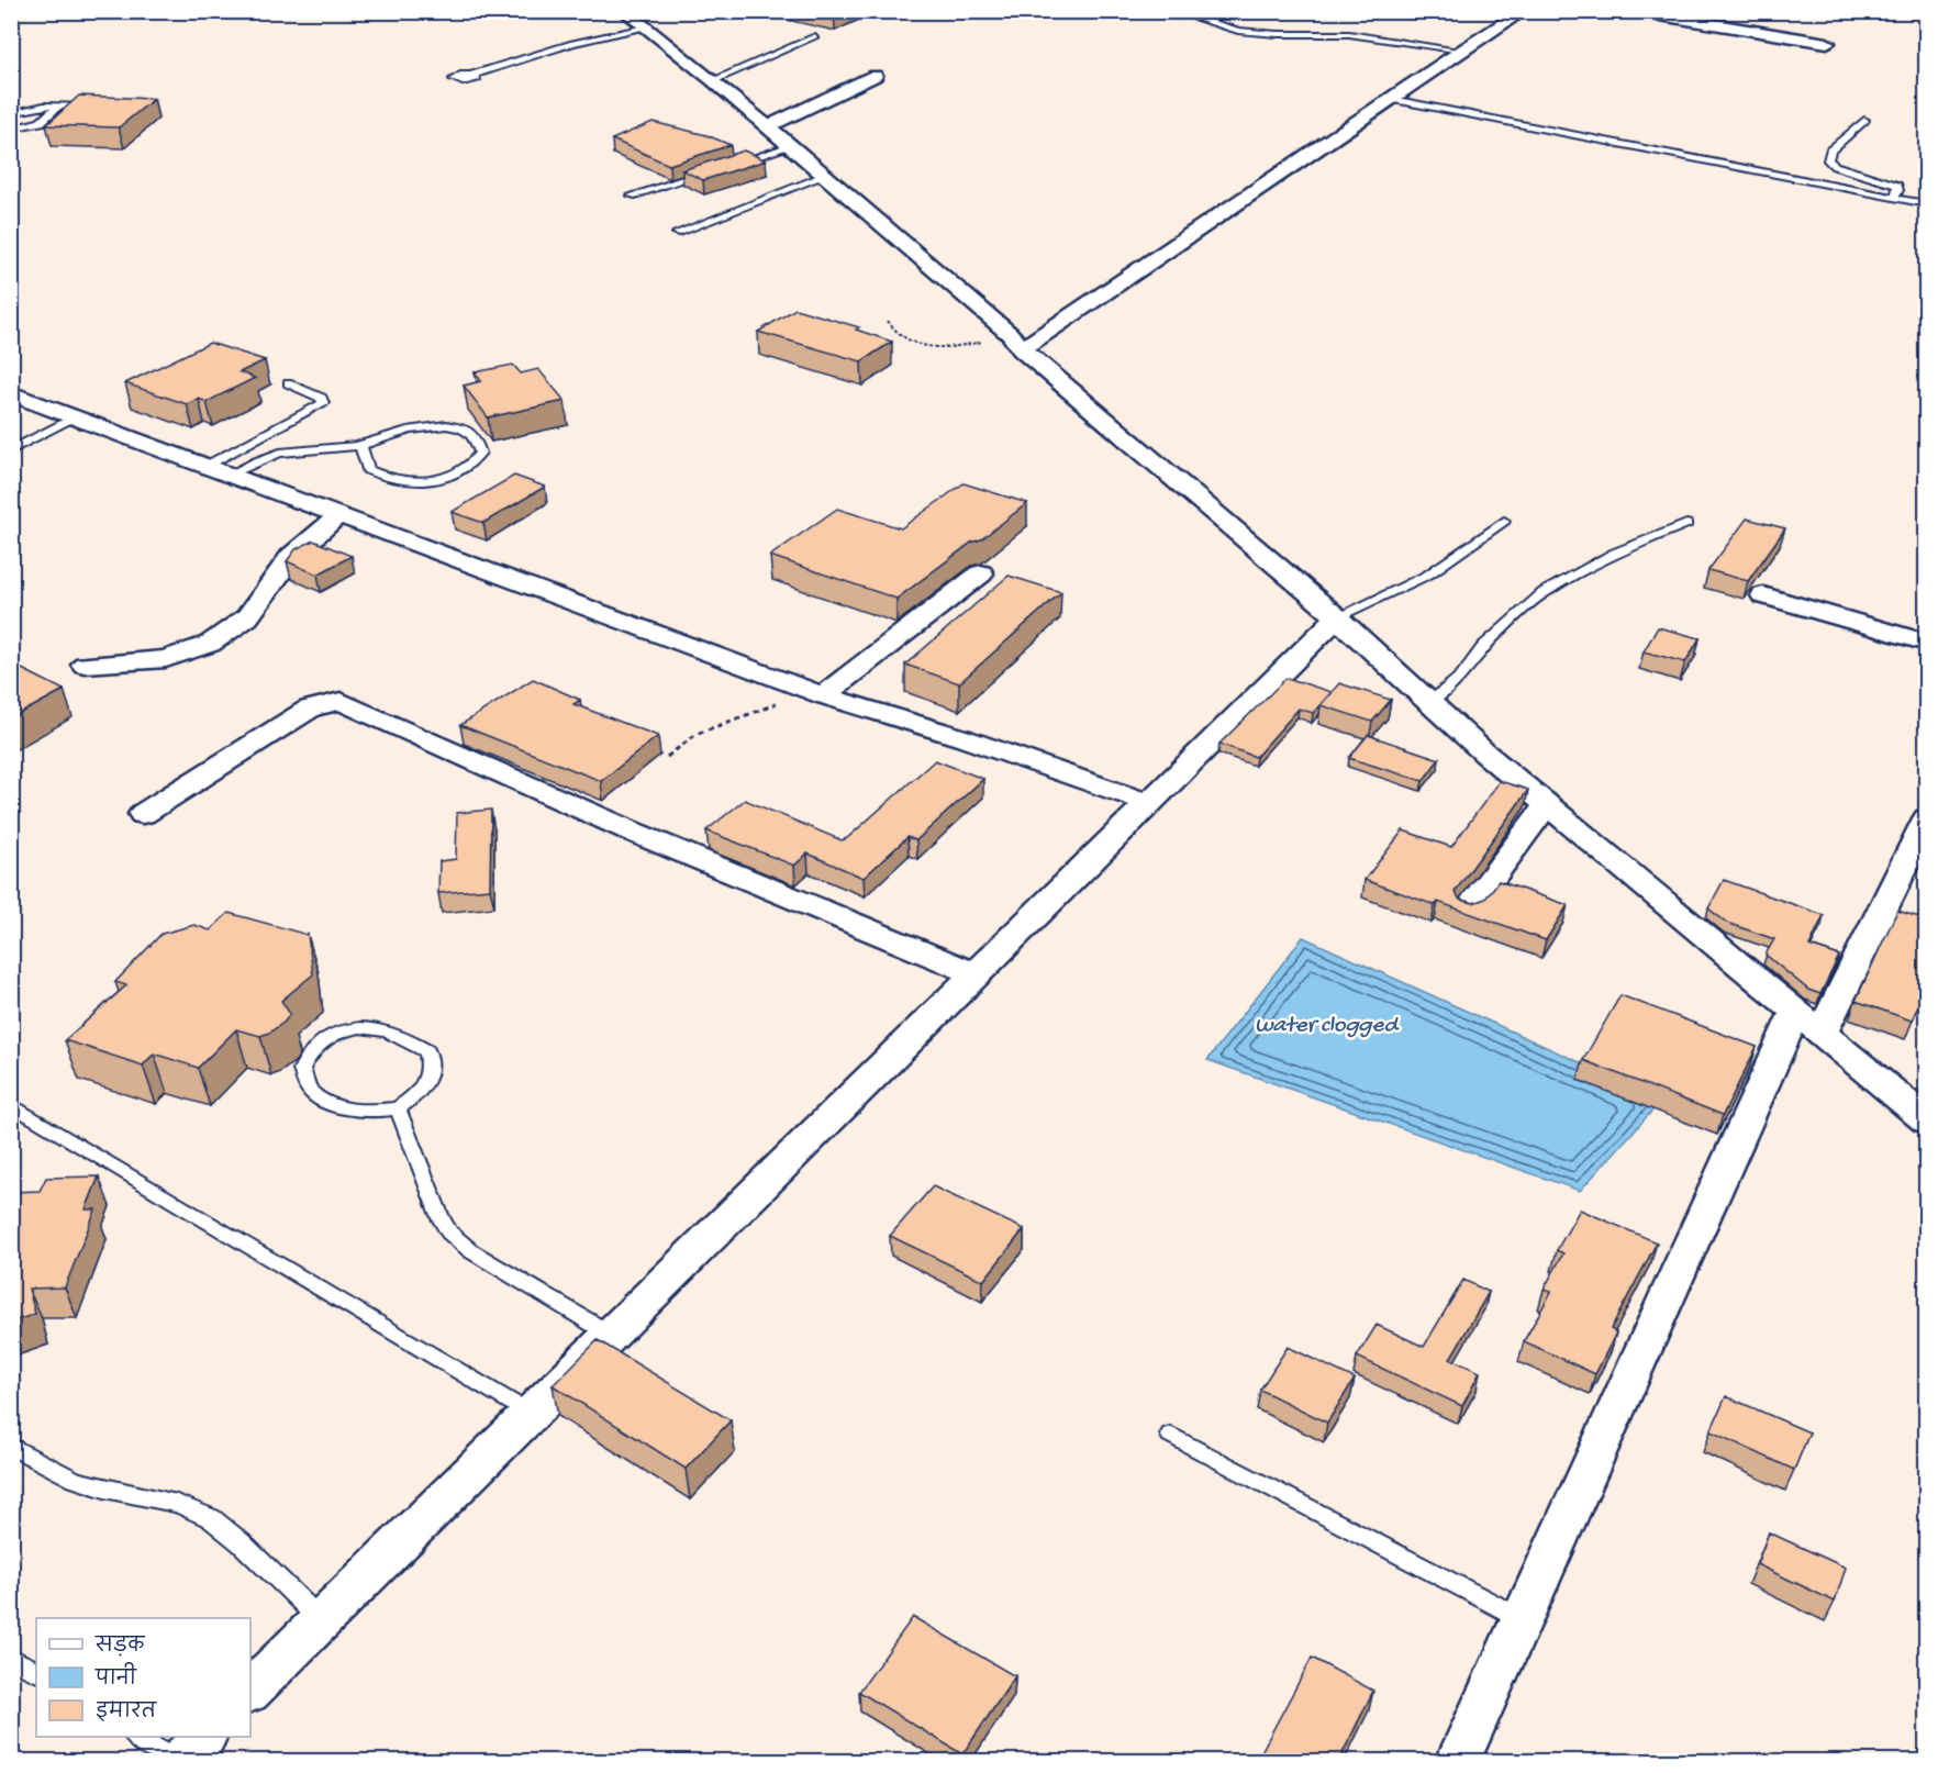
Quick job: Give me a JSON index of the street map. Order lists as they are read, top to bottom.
{
  "water": ["water clogged"],
  "legend": ["सड़क", "पानी", "इमारत"]
}
